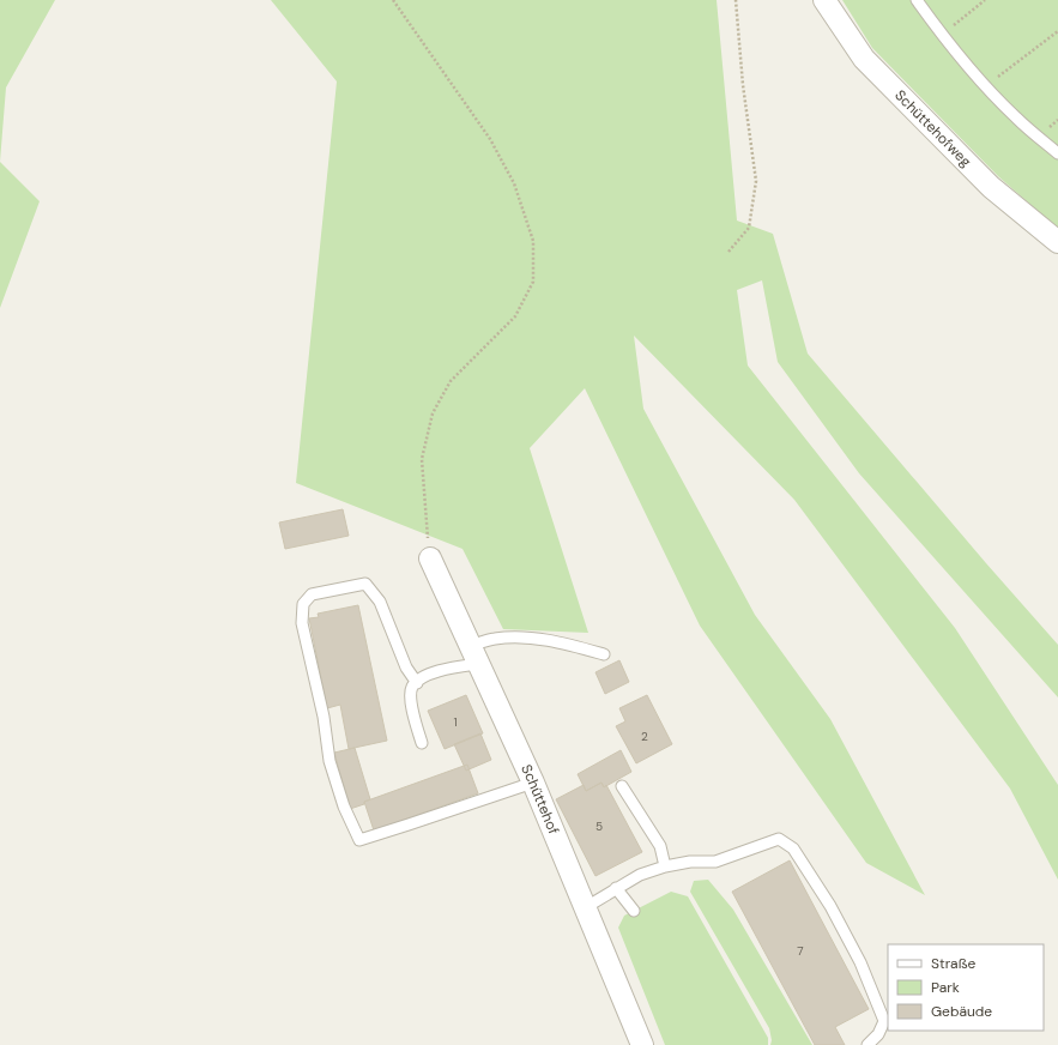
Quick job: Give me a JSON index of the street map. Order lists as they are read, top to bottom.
{
  "streets": {
    "street": ["Schüttehofweg", "Schüttehof"]
  },
  "house_numbers": [
    "1",
    "2",
    "5",
    "7"
  ],
  "legend": ["Straße", "Park", "Gebäude"]
}
